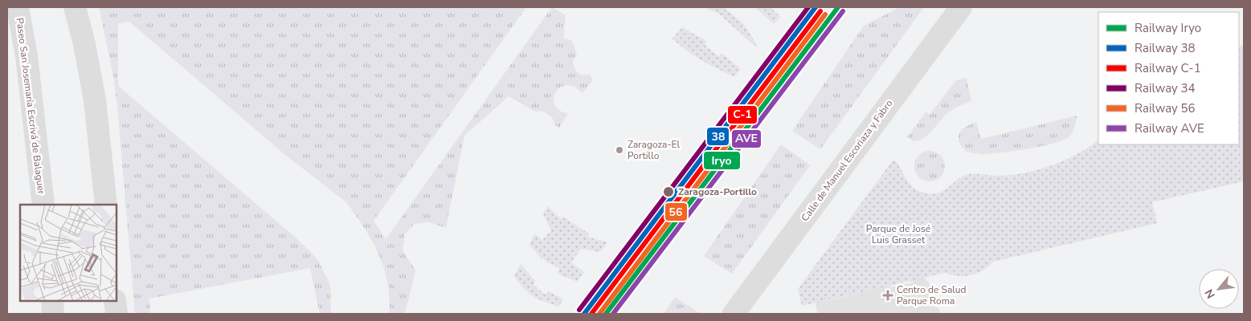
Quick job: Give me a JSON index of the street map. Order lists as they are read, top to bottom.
{
  "streets": {
    "main road": ["Paseo San Josemaría Escrivá de Balaguer", "Calle de Manuel Escoriaza y Fabro"]
  },
  "parks": ["Parque de José Luis Grasset"],
  "places": {
    "other": ["Zaragoza-El Portillo", "Zaragoza-Portillo"],
    "health": ["Centro de Salud Parque Roma"]
  },
  "lines": [
    "rail line Iryo",
    "rail line 38",
    "rail line 34",
    "rail line C-1",
    "rail line AVE",
    "rail line 56"
  ],
  "legend": [
    "Railway Iryo",
    "Railway 38",
    "Railway C-1",
    "Railway 34",
    "Railway 56",
    "Railway AVE"
  ],
  "north": "bottom left"
}
